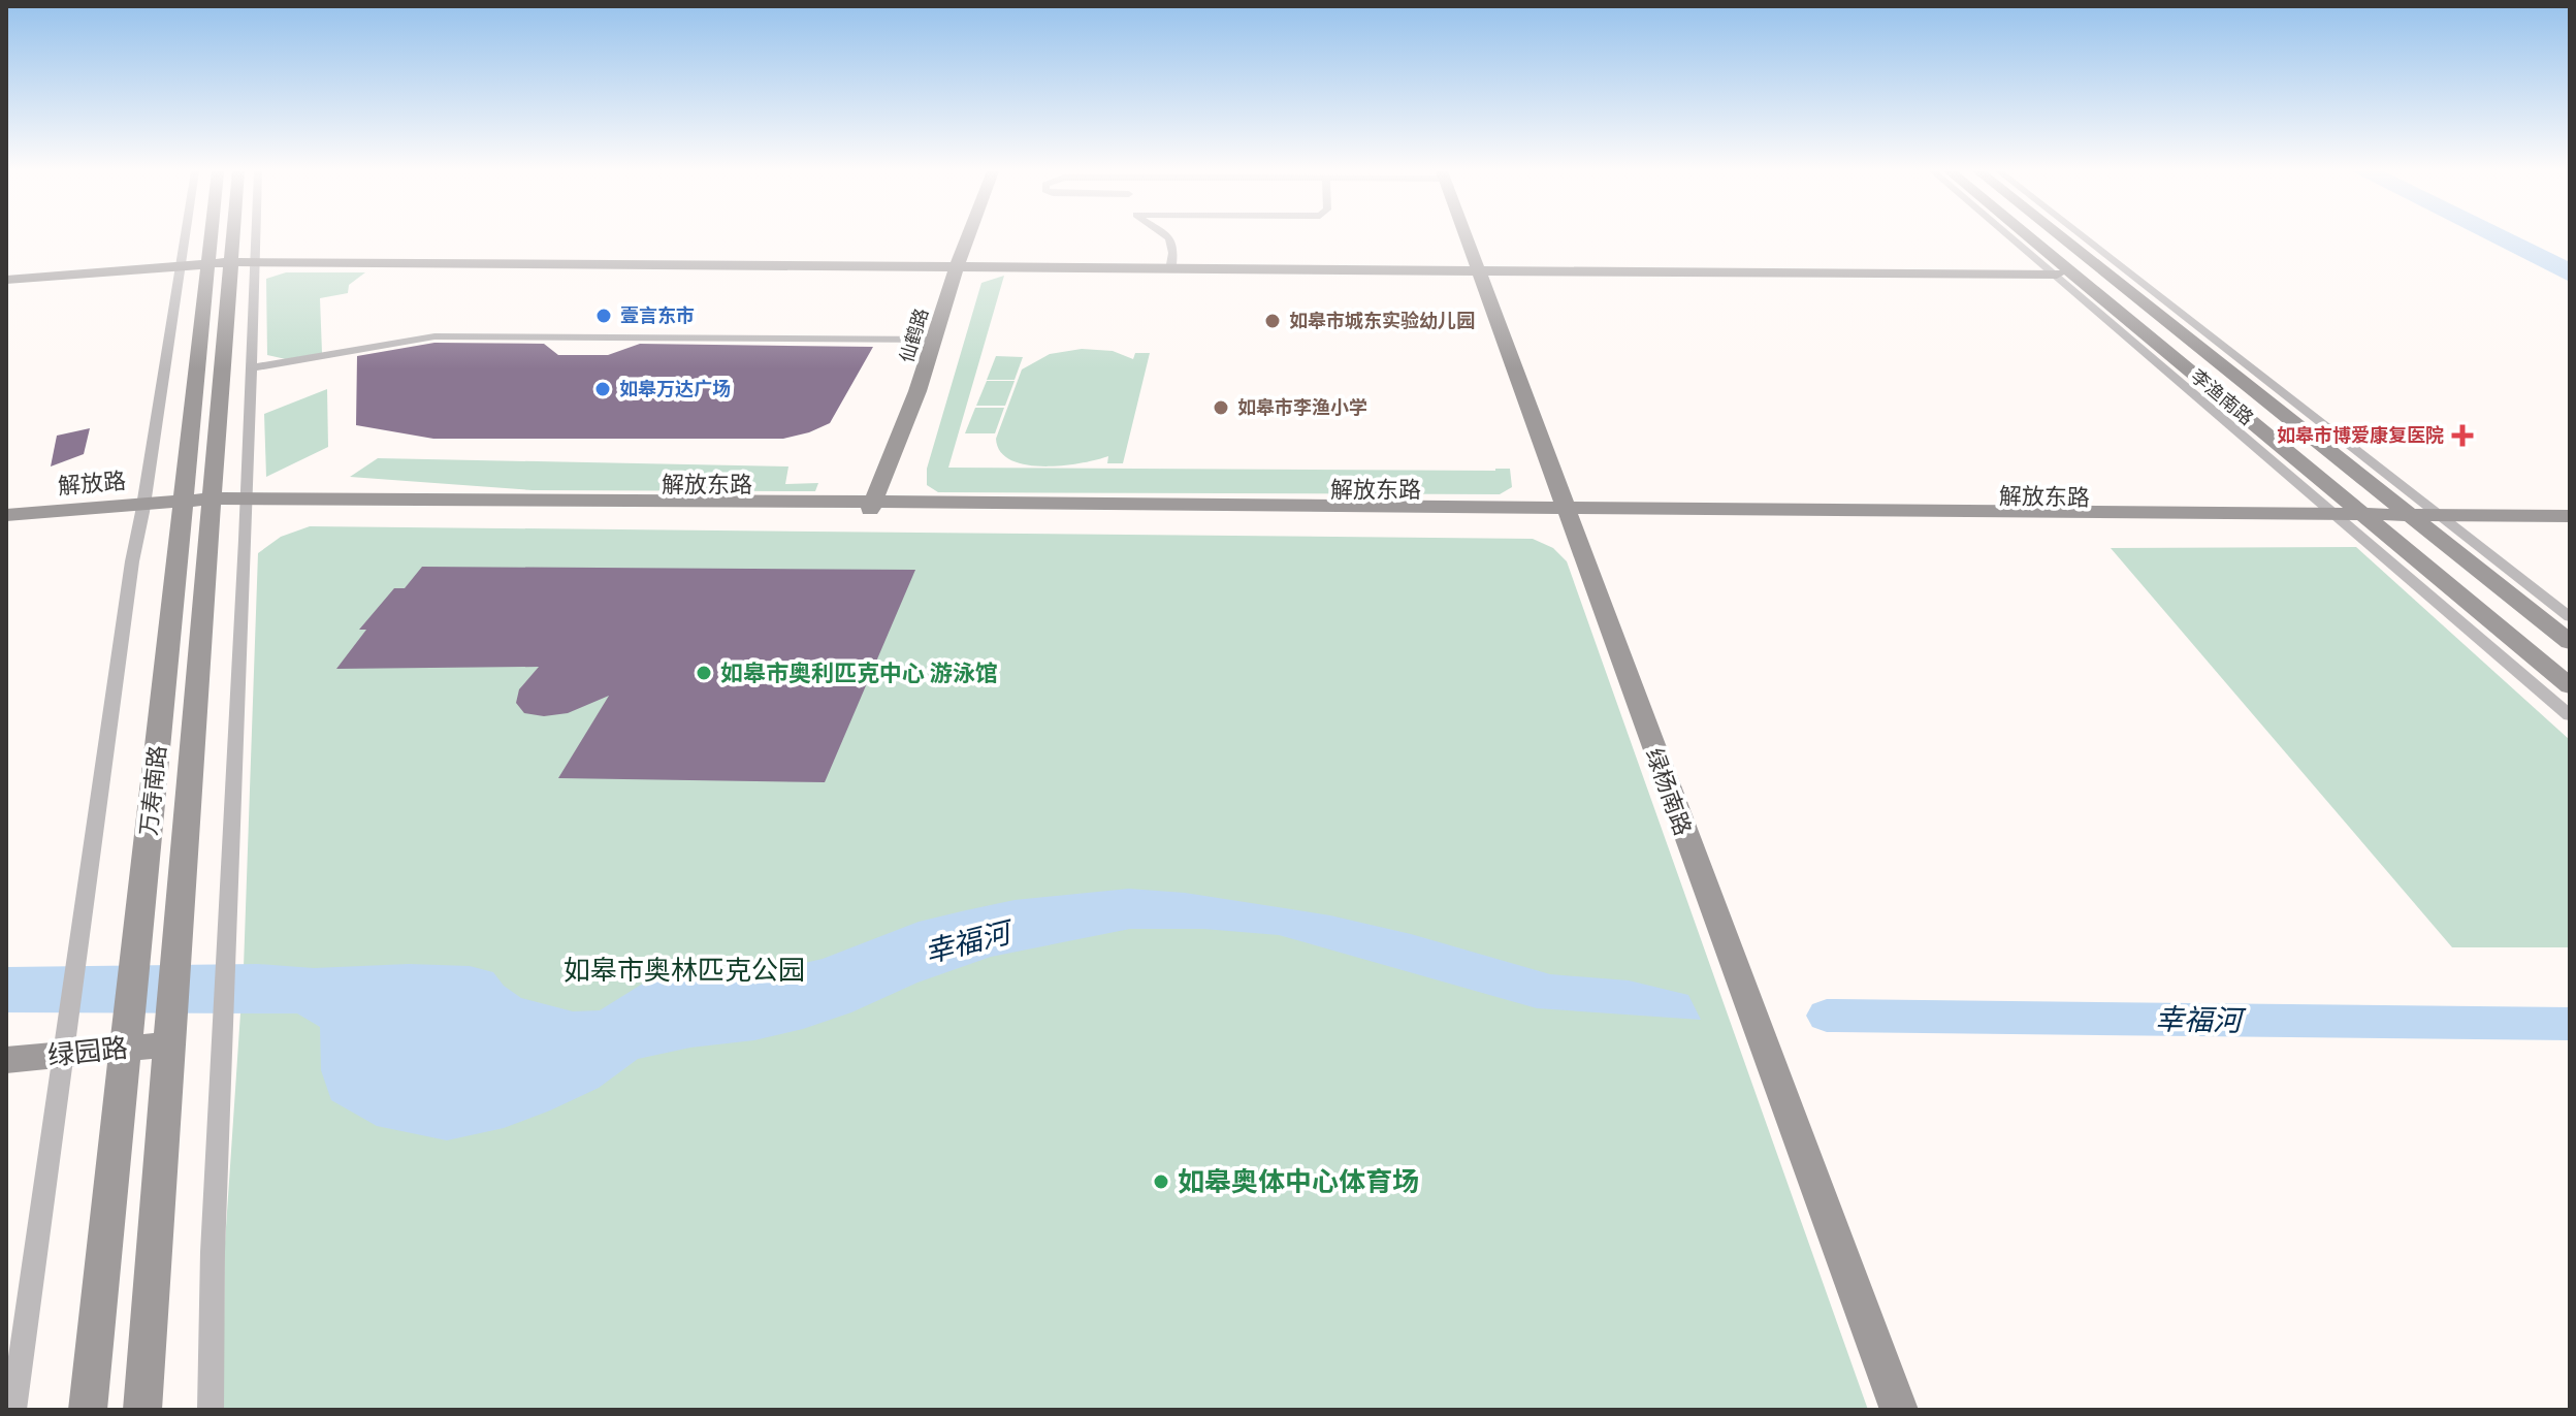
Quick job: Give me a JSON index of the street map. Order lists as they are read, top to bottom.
{
  "streets": {
    "street": [
      "仙鹤路",
      "李渔南路",
      "解放路",
      "解放东路",
      "万寿南路",
      "绿杨南路",
      "绿园路"
    ]
  },
  "crossings": [
    ["仙鹤路", "解放东路"],
    ["李渔南路", "解放东路"],
    ["解放路", "解放东路"],
    ["解放路", "万寿南路"],
    ["解放东路", "万寿南路"],
    ["解放东路", "绿杨南路"],
    ["万寿南路", "绿园路"]
  ],
  "water": ["幸福河"],
  "parks": ["如皋市奥林匹克公园"],
  "places": {
    "other": [
      "壹言东市",
      "如皋市城东实验幼儿园",
      "如皋万达广场",
      "如皋市李渔小学",
      "如皋市奥利匹克中心 游泳馆",
      "如皋奥体中心体育场"
    ],
    "health": ["如皋市博爱康复医院"]
  }
}
